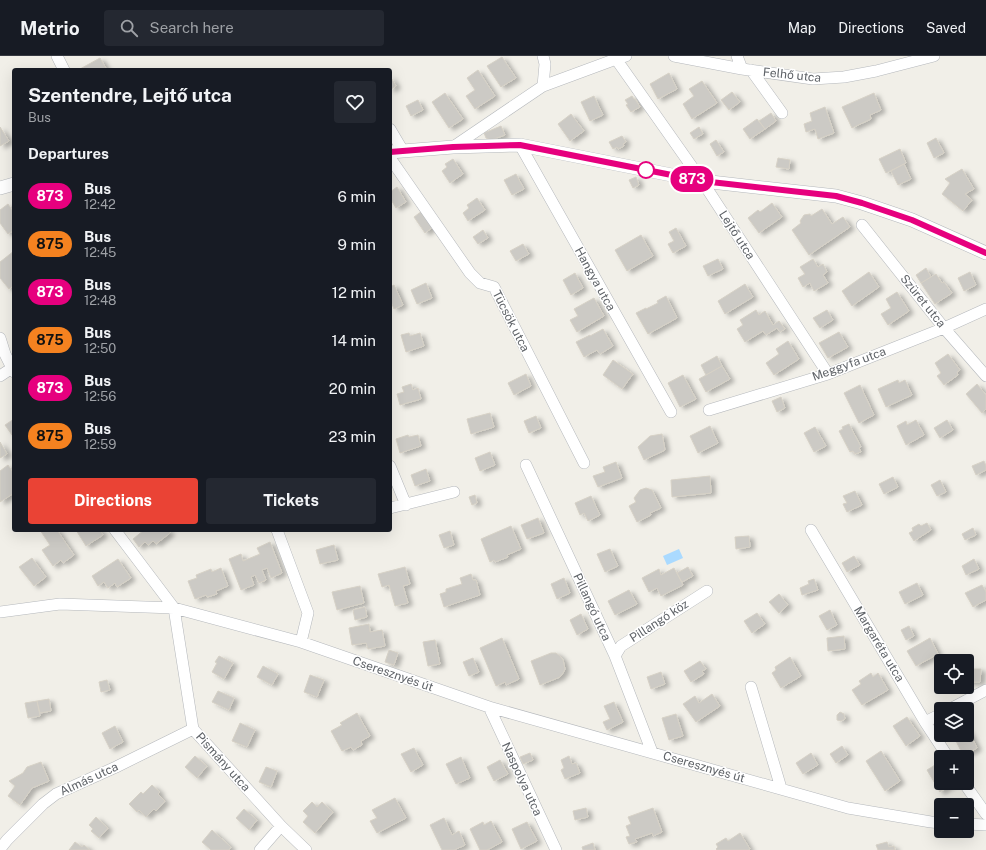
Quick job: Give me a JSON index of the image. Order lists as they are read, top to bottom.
{
  "streets": {
    "street": [
      "Felhő utca",
      "Lejtő utca",
      "Hangya utca",
      "Szüret utca",
      "Tücsök utca",
      "Meggyfa utca",
      "Pillangó utca",
      "Pillangó köz",
      "Margaréta utca",
      "Cseresznyés út",
      "Pismány utca",
      "Almás utca",
      "Naspolya utca"
    ]
  },
  "crossings": [
    ["Lejtő utca", "Meggyfa utca"],
    ["Szüret utca", "Meggyfa utca"],
    ["Pillangó utca", "Pillangó köz"],
    ["Pillangó utca", "Cseresznyés út"],
    ["Cseresznyés út", "Pismány utca"],
    ["Cseresznyés út", "Naspolya utca"],
    ["Pismány utca", "Almás utca"]
  ],
  "lines": ["bus line 873"],
  "page": {
    "header": "Metrio",
    "search": "Search here",
    "nav": ["Map", "Directions", "Saved"],
    "on_map": "873",
    "heading": [
      ["Szentendre, Lejtő utca", "Bus"],
      "Departures"
    ],
    "list": [
      {
        "mark": "873",
        "name": "Bus",
        "note": "12:42",
        "value": "6 min"
      },
      {
        "mark": "875",
        "name": "Bus",
        "note": "12:45",
        "value": "9 min"
      },
      {
        "mark": "873",
        "name": "Bus",
        "note": "12:48",
        "value": "12 min"
      },
      {
        "mark": "875",
        "name": "Bus",
        "note": "12:50",
        "value": "14 min"
      },
      {
        "mark": "873",
        "name": "Bus",
        "note": "12:56",
        "value": "20 min"
      },
      {
        "mark": "875",
        "name": "Bus",
        "note": "12:59",
        "value": "23 min"
      }
    ],
    "buttons": ["Directions", "Tickets"],
    "map_buttons": ["+", "−"]
  }
}
